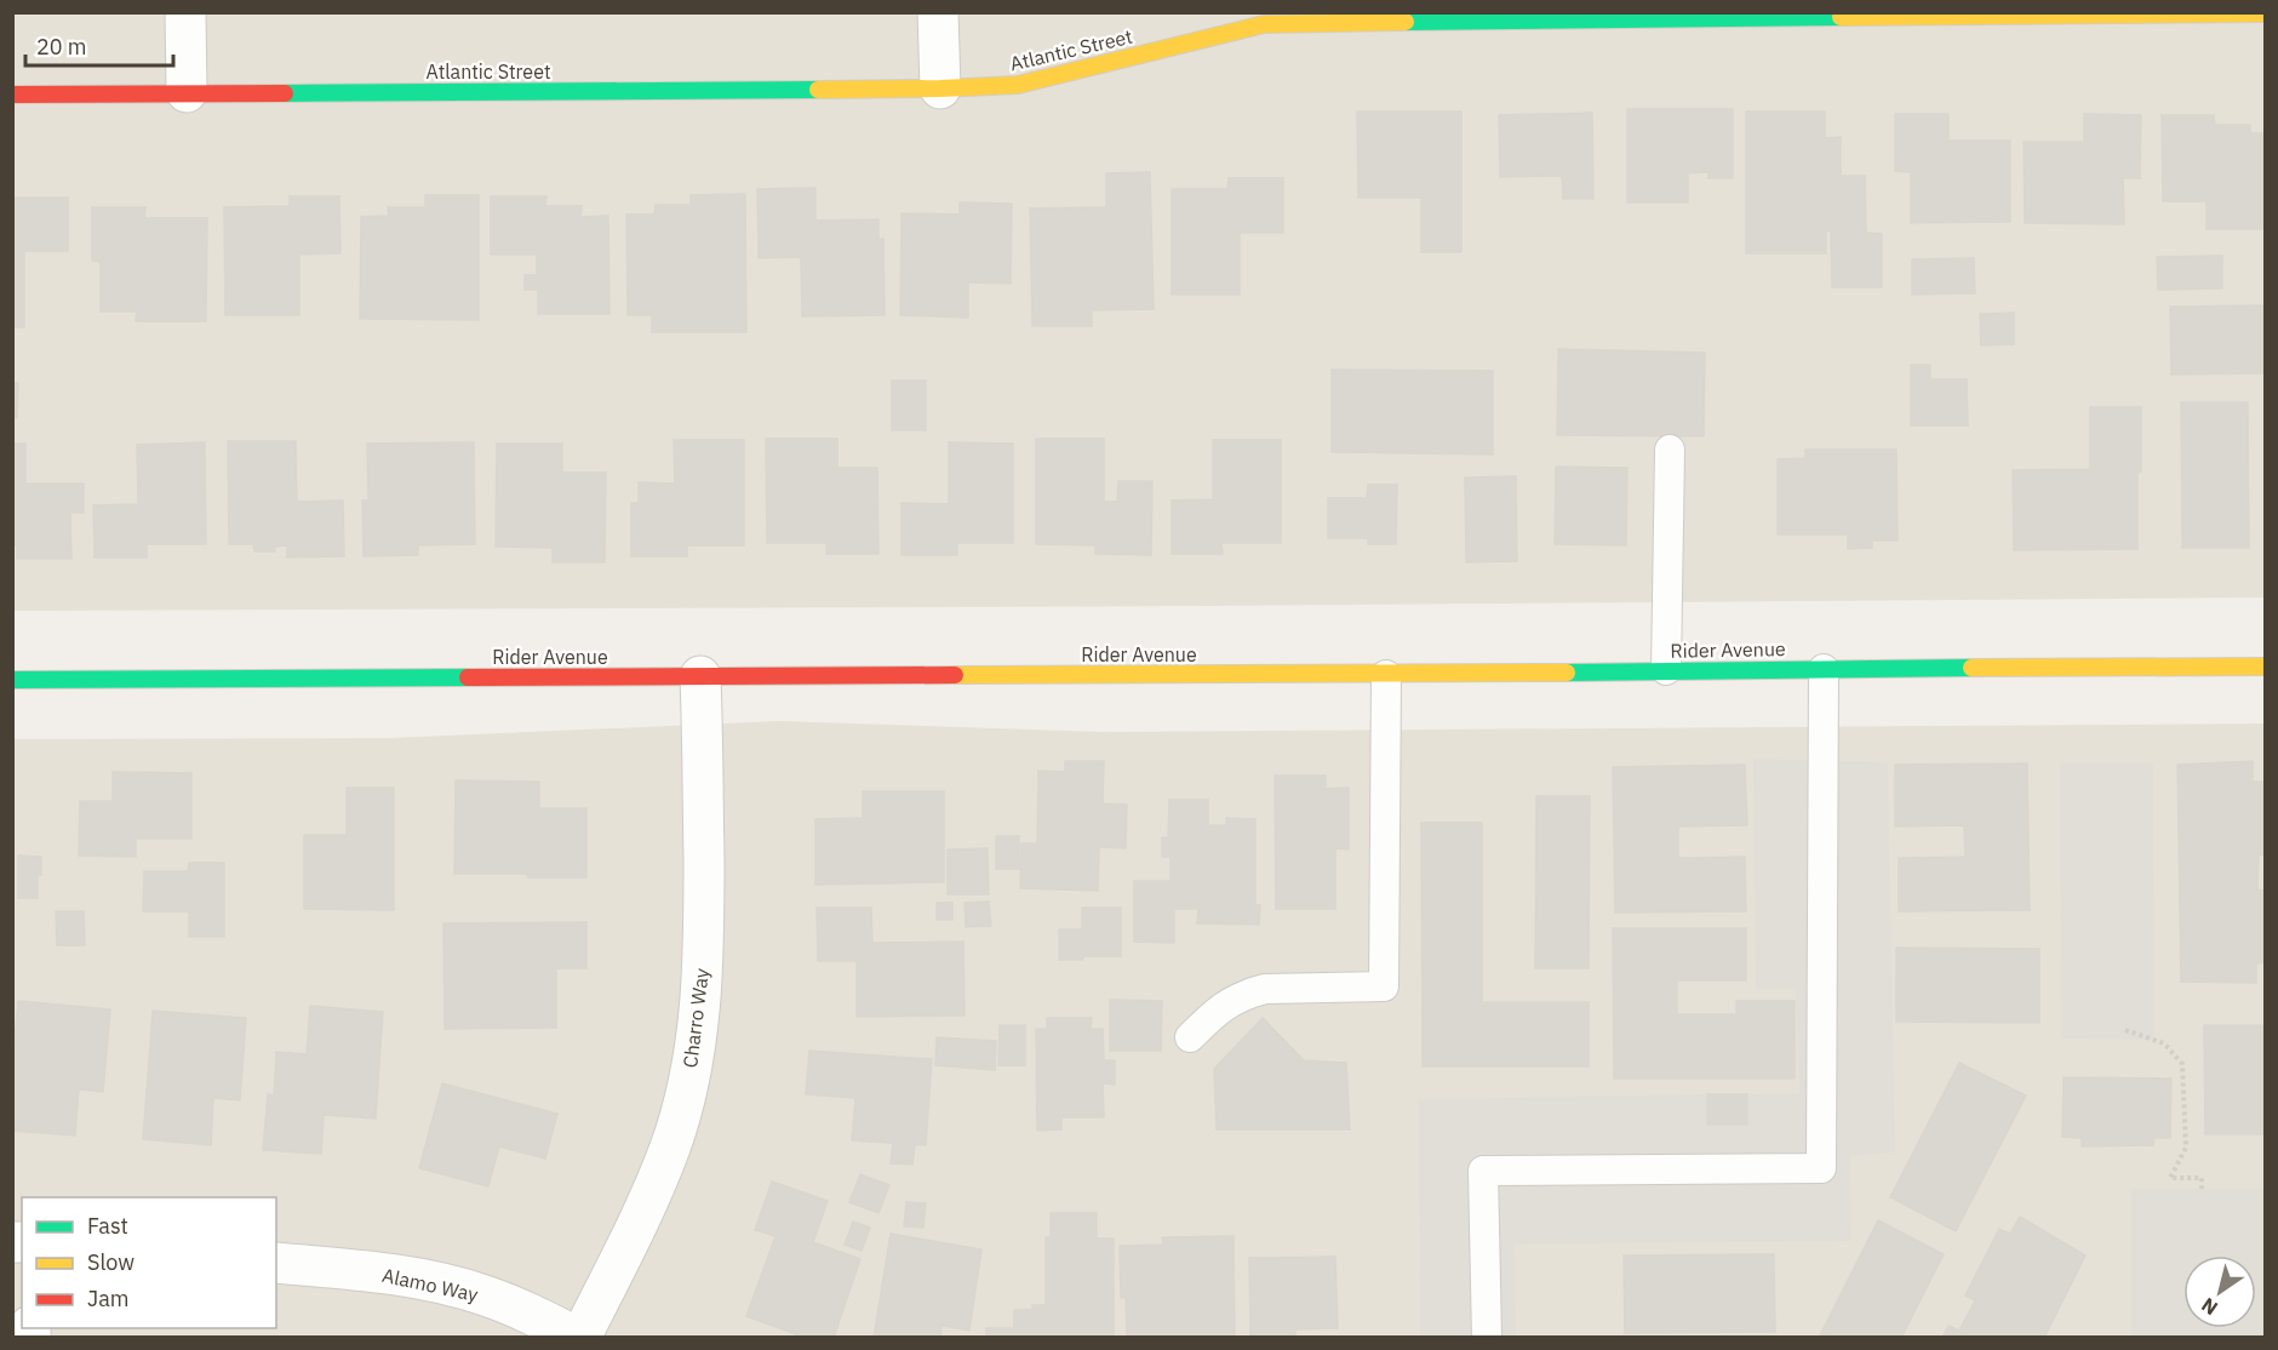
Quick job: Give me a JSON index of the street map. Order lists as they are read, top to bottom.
{
  "streets": {
    "street": [
      "Atlantic Street",
      "Rider Avenue",
      "Charro Way",
      "Alamo Way"
    ]
  },
  "crossings": [
    ["Rider Avenue", "Charro Way"],
    ["Charro Way", "Alamo Way"]
  ],
  "legend": ["Fast", "Slow", "Jam"],
  "scale_bar": "20 m",
  "north": "bottom left"
}
